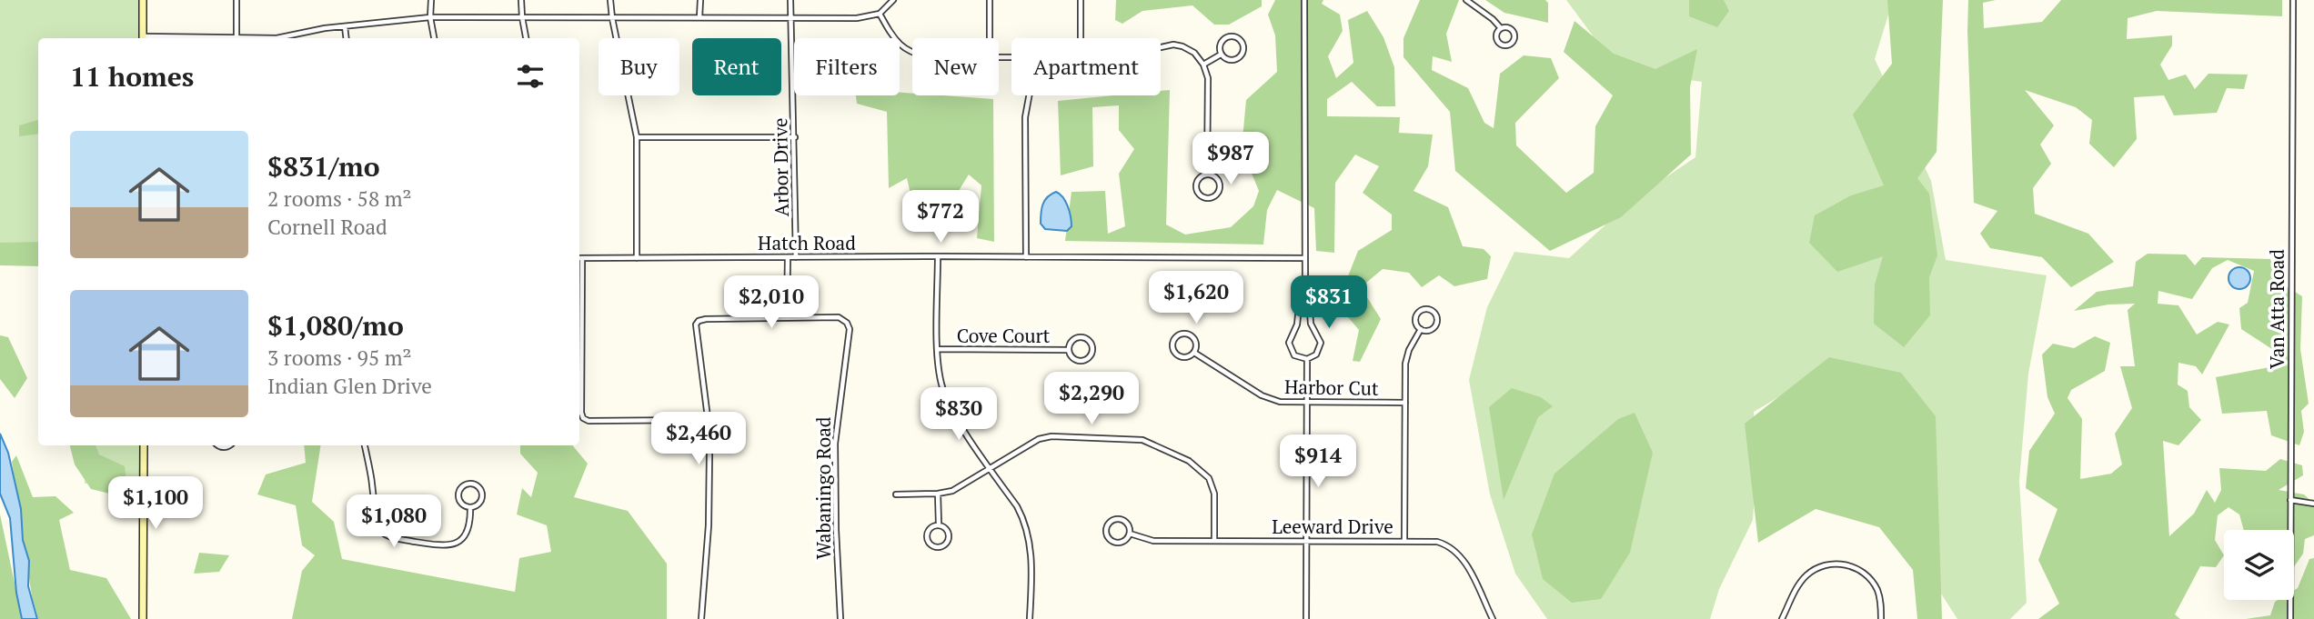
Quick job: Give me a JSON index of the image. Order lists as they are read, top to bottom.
{
  "streets": {
    "street": [
      "Arbor Drive",
      "Hatch Road",
      "Van Atta Road",
      "Cove Court",
      "Harbor Cut",
      "Wabaningo Road",
      "Leeward Drive"
    ]
  },
  "crossings": [
    ["Arbor Drive", "Hatch Road"]
  ],
  "page": {
    "chip": [
      "Buy",
      "Rent",
      "Filters",
      "New",
      "Apartment"
    ],
    "heading": "11 homes",
    "list": [
      {
        "name": "$831/mo",
        "note": "2 rooms · 58 m² · Cornell Road"
      },
      {
        "name": "$1,080/mo",
        "note": "3 rooms · 95 m² · Indian Glen Drive"
      }
    ],
    "price": [
      "$987",
      "$772",
      "$1,620",
      "$2,010",
      "$831",
      "$2,290",
      "$830",
      "$2,460",
      "$914",
      "$1,100",
      "$1,080"
    ]
  }
}
